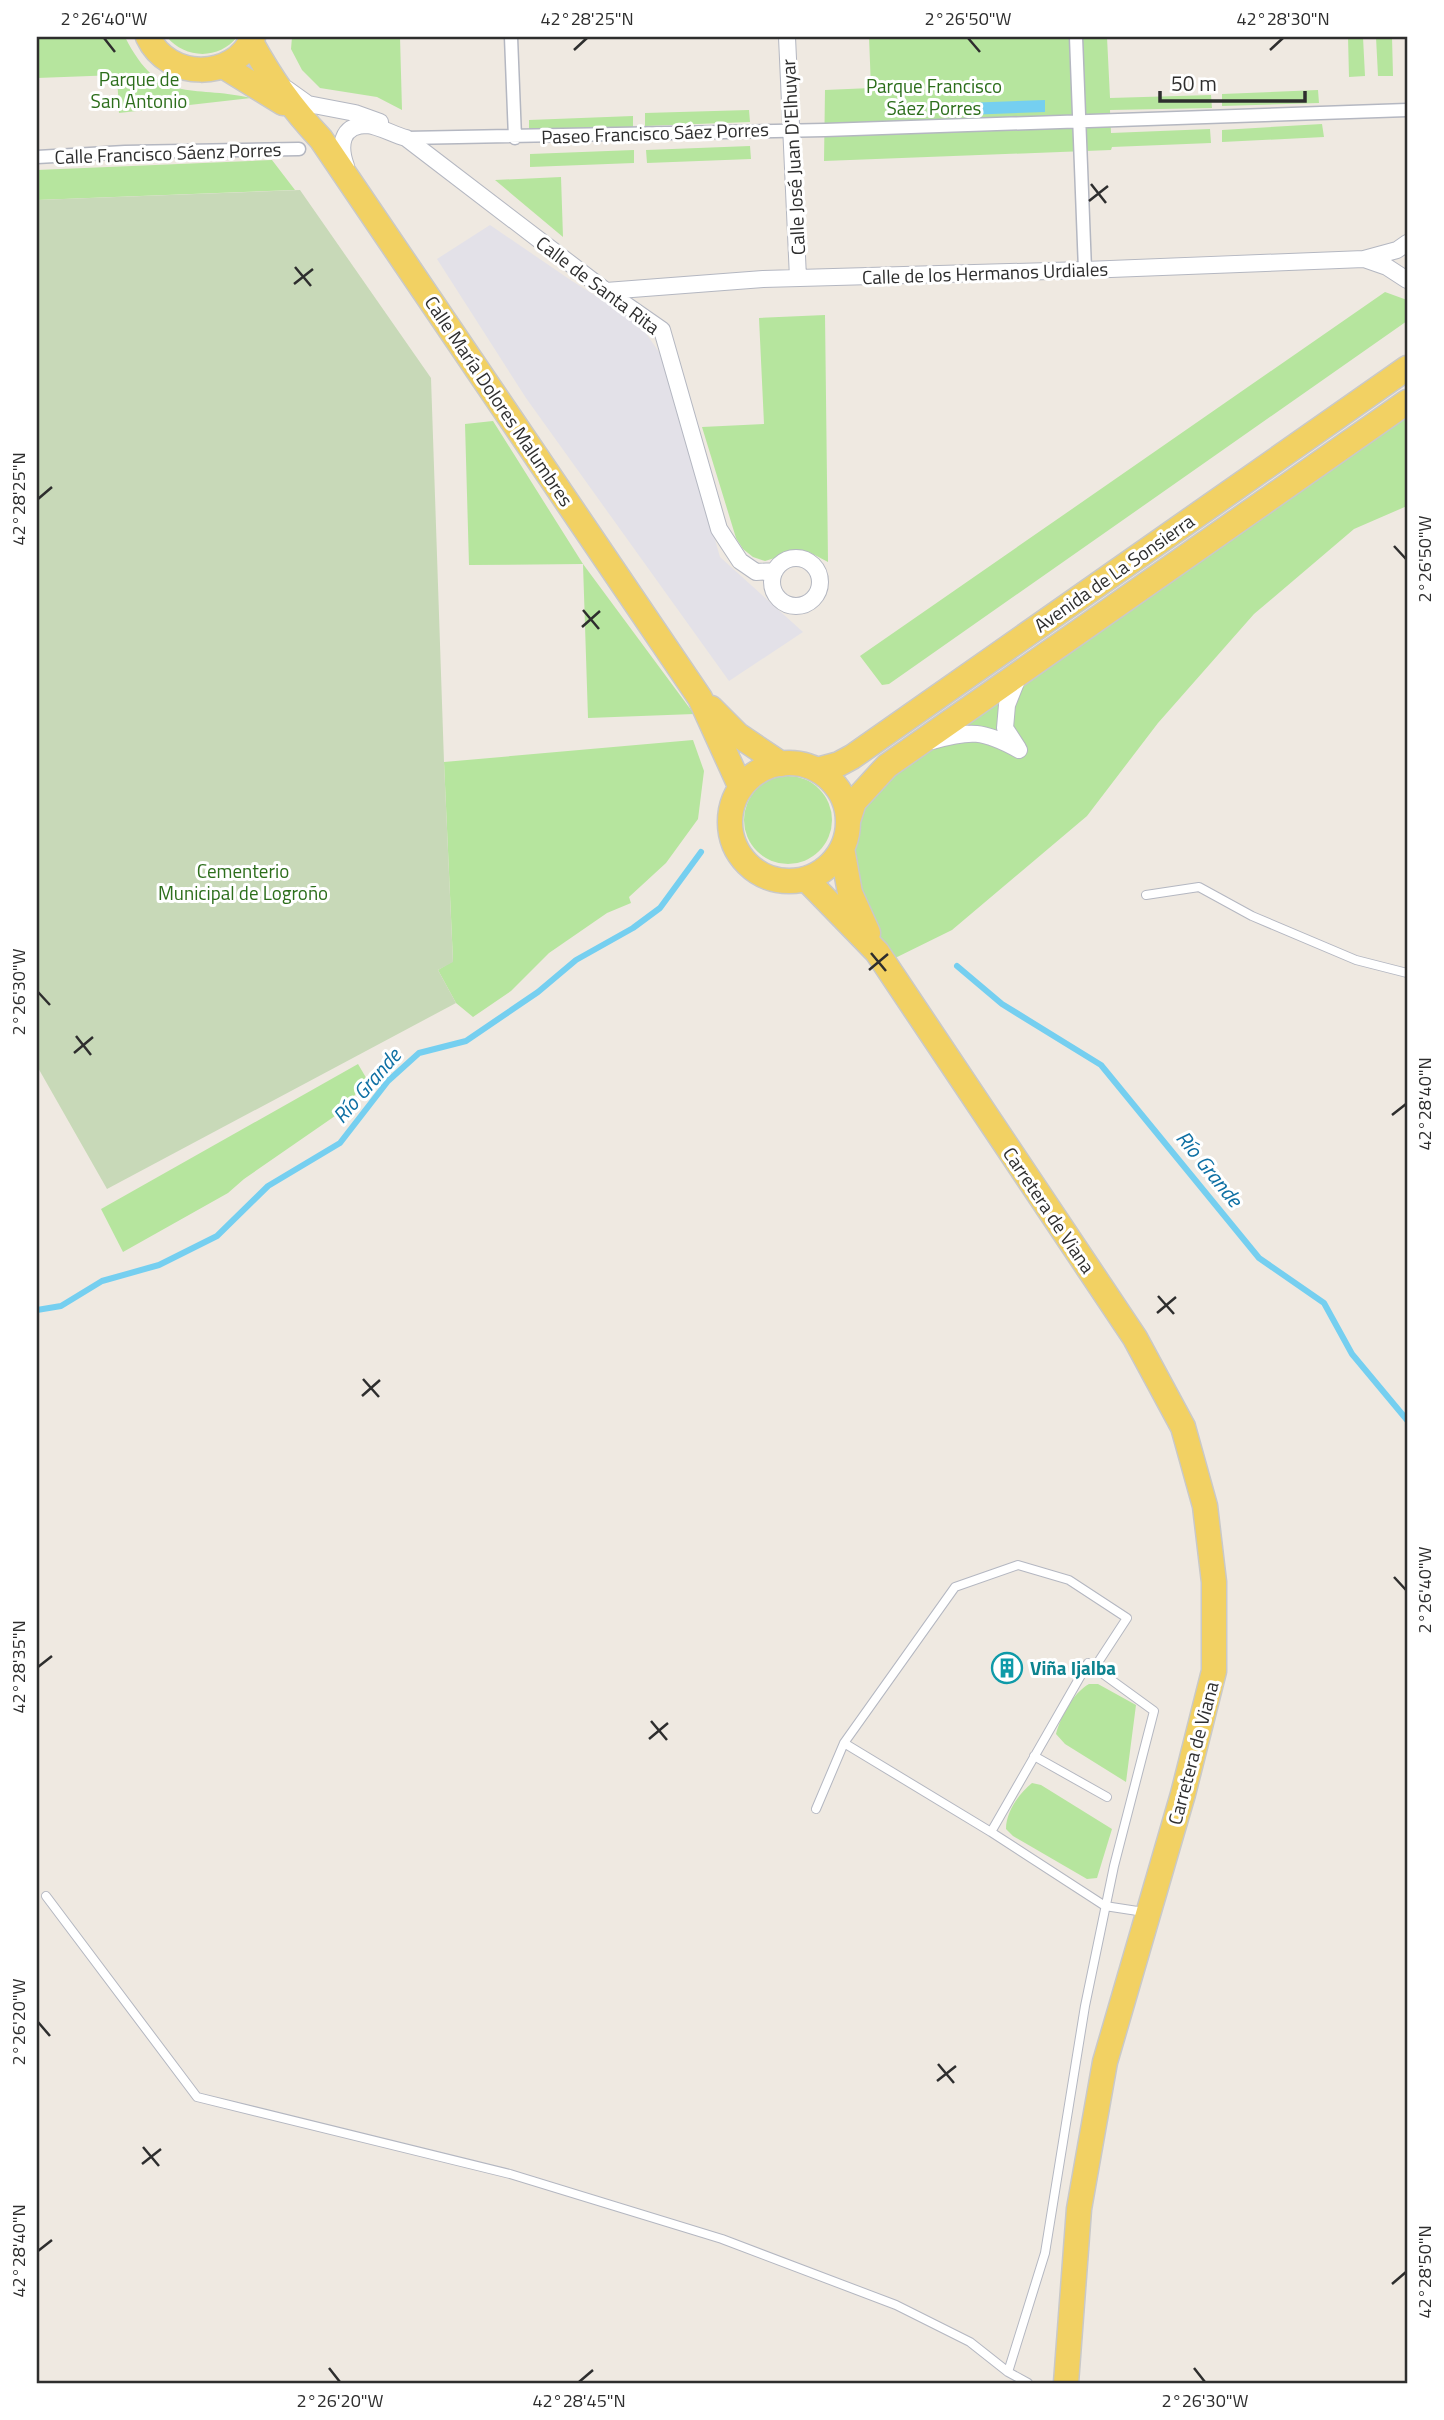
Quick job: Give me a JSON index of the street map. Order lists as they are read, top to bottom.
{
  "streets": {
    "main road": ["Calle María Dolores Malumbres", "Avenida de La Sonsierra", "Carretera de Viana"],
    "street": [
      "Paseo Francisco Sáez Porres",
      "Calle Francisco Sáenz Porres",
      "Calle José Juan D'Elhuyar",
      "Calle de los Hermanos Urdiales",
      "Calle de Santa Rita"
    ]
  },
  "crossings": [
    ["Paseo Francisco Sáez Porres", "Calle José Juan D'Elhuyar"],
    ["Paseo Francisco Sáez Porres", "Calle de Santa Rita"],
    ["Calle José Juan D'Elhuyar", "Calle de los Hermanos Urdiales"],
    ["Calle de los Hermanos Urdiales", "Calle de Santa Rita"],
    ["Calle de Santa Rita", "Calle María Dolores Malumbres"],
    ["Calle María Dolores Malumbres", "Avenida de La Sonsierra"],
    ["Calle María Dolores Malumbres", "Carretera de Viana"],
    ["Avenida de La Sonsierra", "Carretera de Viana"]
  ],
  "water": ["Río Grande"],
  "parks": ["Parque de San Antonio", "Parque Francisco Sáez Porres", "Cementerio Municipal de Logroño"],
  "places": {
    "building": ["Viña Ijalba"]
  },
  "scale_bar": "50 m",
  "coordinates": [
    "2°26'40\"W",
    "42°28'25\"N",
    "2°26'50\"W",
    "42°28'30\"N",
    "2°26'30\"W",
    "42°28'40\"N",
    "42°28'35\"N",
    "2°26'20\"W",
    "42°28'50\"N",
    "42°28'45\"N"
  ]
}
